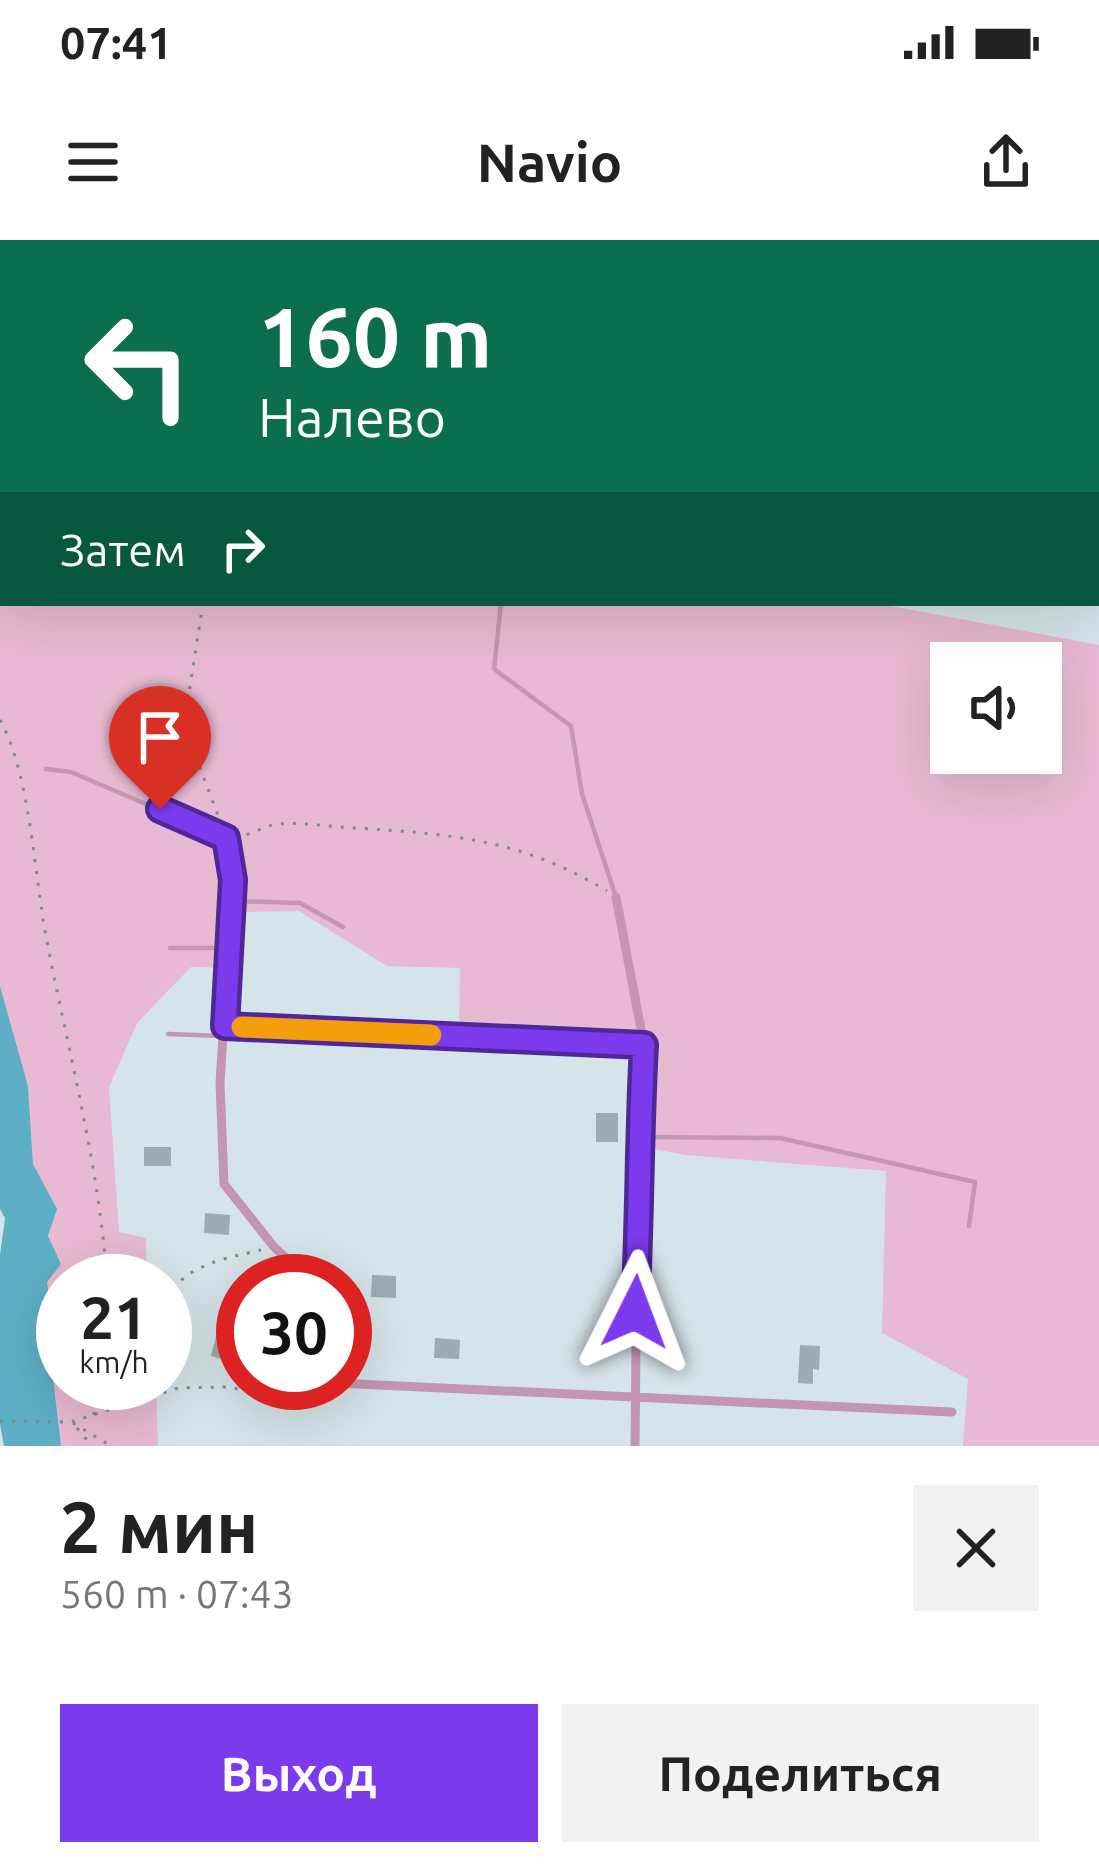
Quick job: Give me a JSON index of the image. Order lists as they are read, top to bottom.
{
  "page": {
    "status": "07:41",
    "header": "Navio",
    "turn": ["160 m", "Налево"],
    "then": "Затем",
    "speed": "21 km/h",
    "limit": "30",
    "heading": ["2 мин", "560 m · 07:43"],
    "buttons": ["Выход", "Поделиться"]
  }
}
